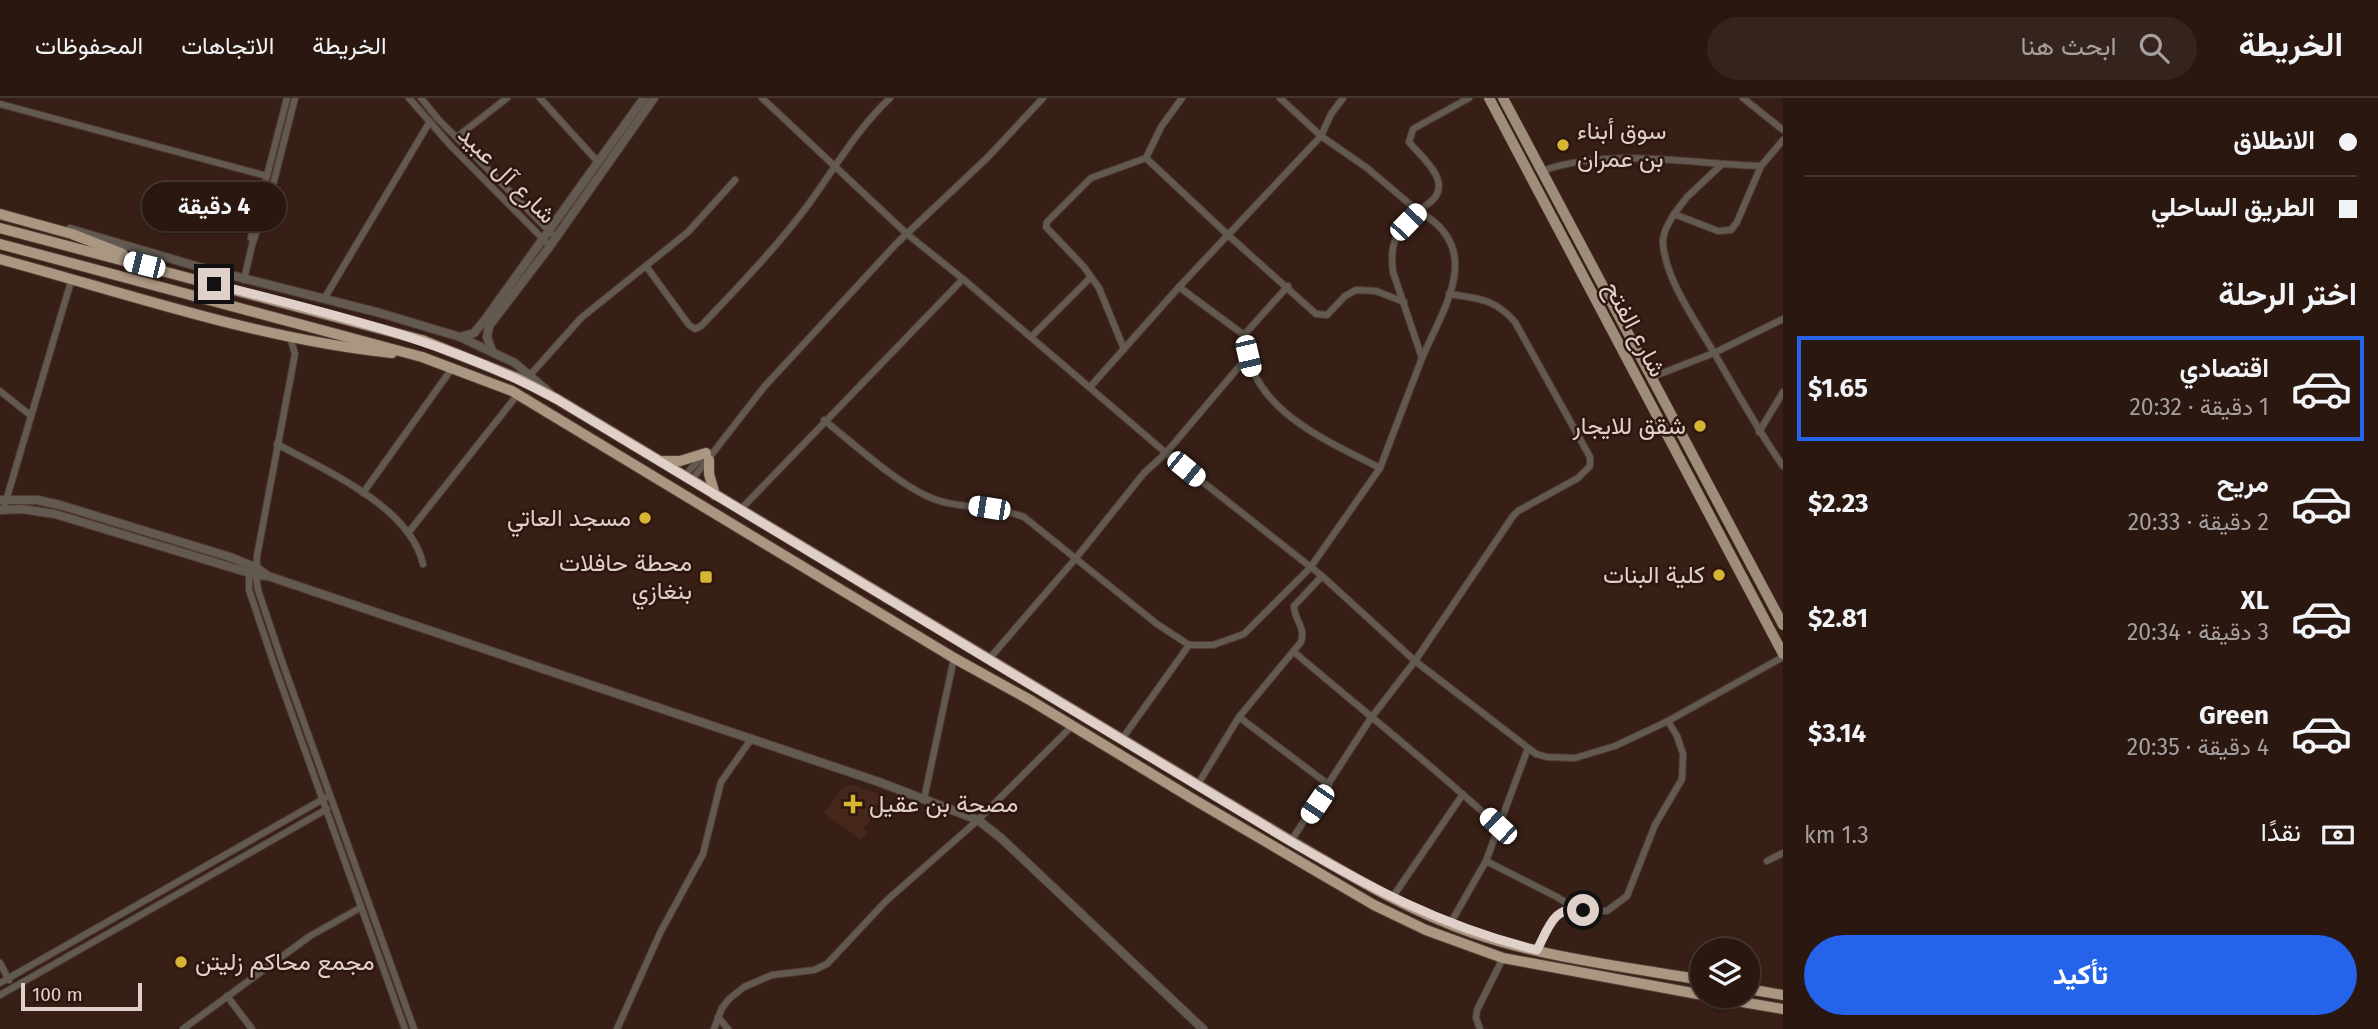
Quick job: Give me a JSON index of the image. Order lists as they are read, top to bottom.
{
  "streets": {
    "main road": ["شارع الفتح"],
    "street": ["شارع آل عبيد"]
  },
  "places": {
    "other": [
      "سوق أبناء بن عمران",
      "شقق للايجار",
      "مسجد العاتي",
      "كلية البنات",
      "مجمع محاكم زليتن"
    ],
    "transit": ["محطة حافلات بنغازي"],
    "health": ["مصحة بن عقيل"]
  },
  "scale_bar": "100 m",
  "page": {
    "header": "الخريطة",
    "search": "ابحث هنا",
    "nav": ["الخريطة", "الاتجاهات", "المحفوظات"],
    "banner": ["الانطلاق", "الطريق الساحلي"],
    "bubble": "4 دقيقة",
    "heading": "اختر الرحلة",
    "list": [
      {
        "name": "اقتصادي",
        "note": "1 دقيقة · 20:32",
        "value": "$1.65"
      },
      {
        "name": "مريح",
        "note": "2 دقيقة · 20:33",
        "value": "$2.23"
      },
      {
        "name": "XL",
        "note": "3 دقيقة · 20:34",
        "value": "$2.81"
      },
      {
        "name": "Green",
        "note": "4 دقيقة · 20:35",
        "value": "$3.14"
      }
    ],
    "pay": ["نقدًا", "1.3 km"],
    "buttons": "تأكيد",
    "scale": "100 m"
  }
}
